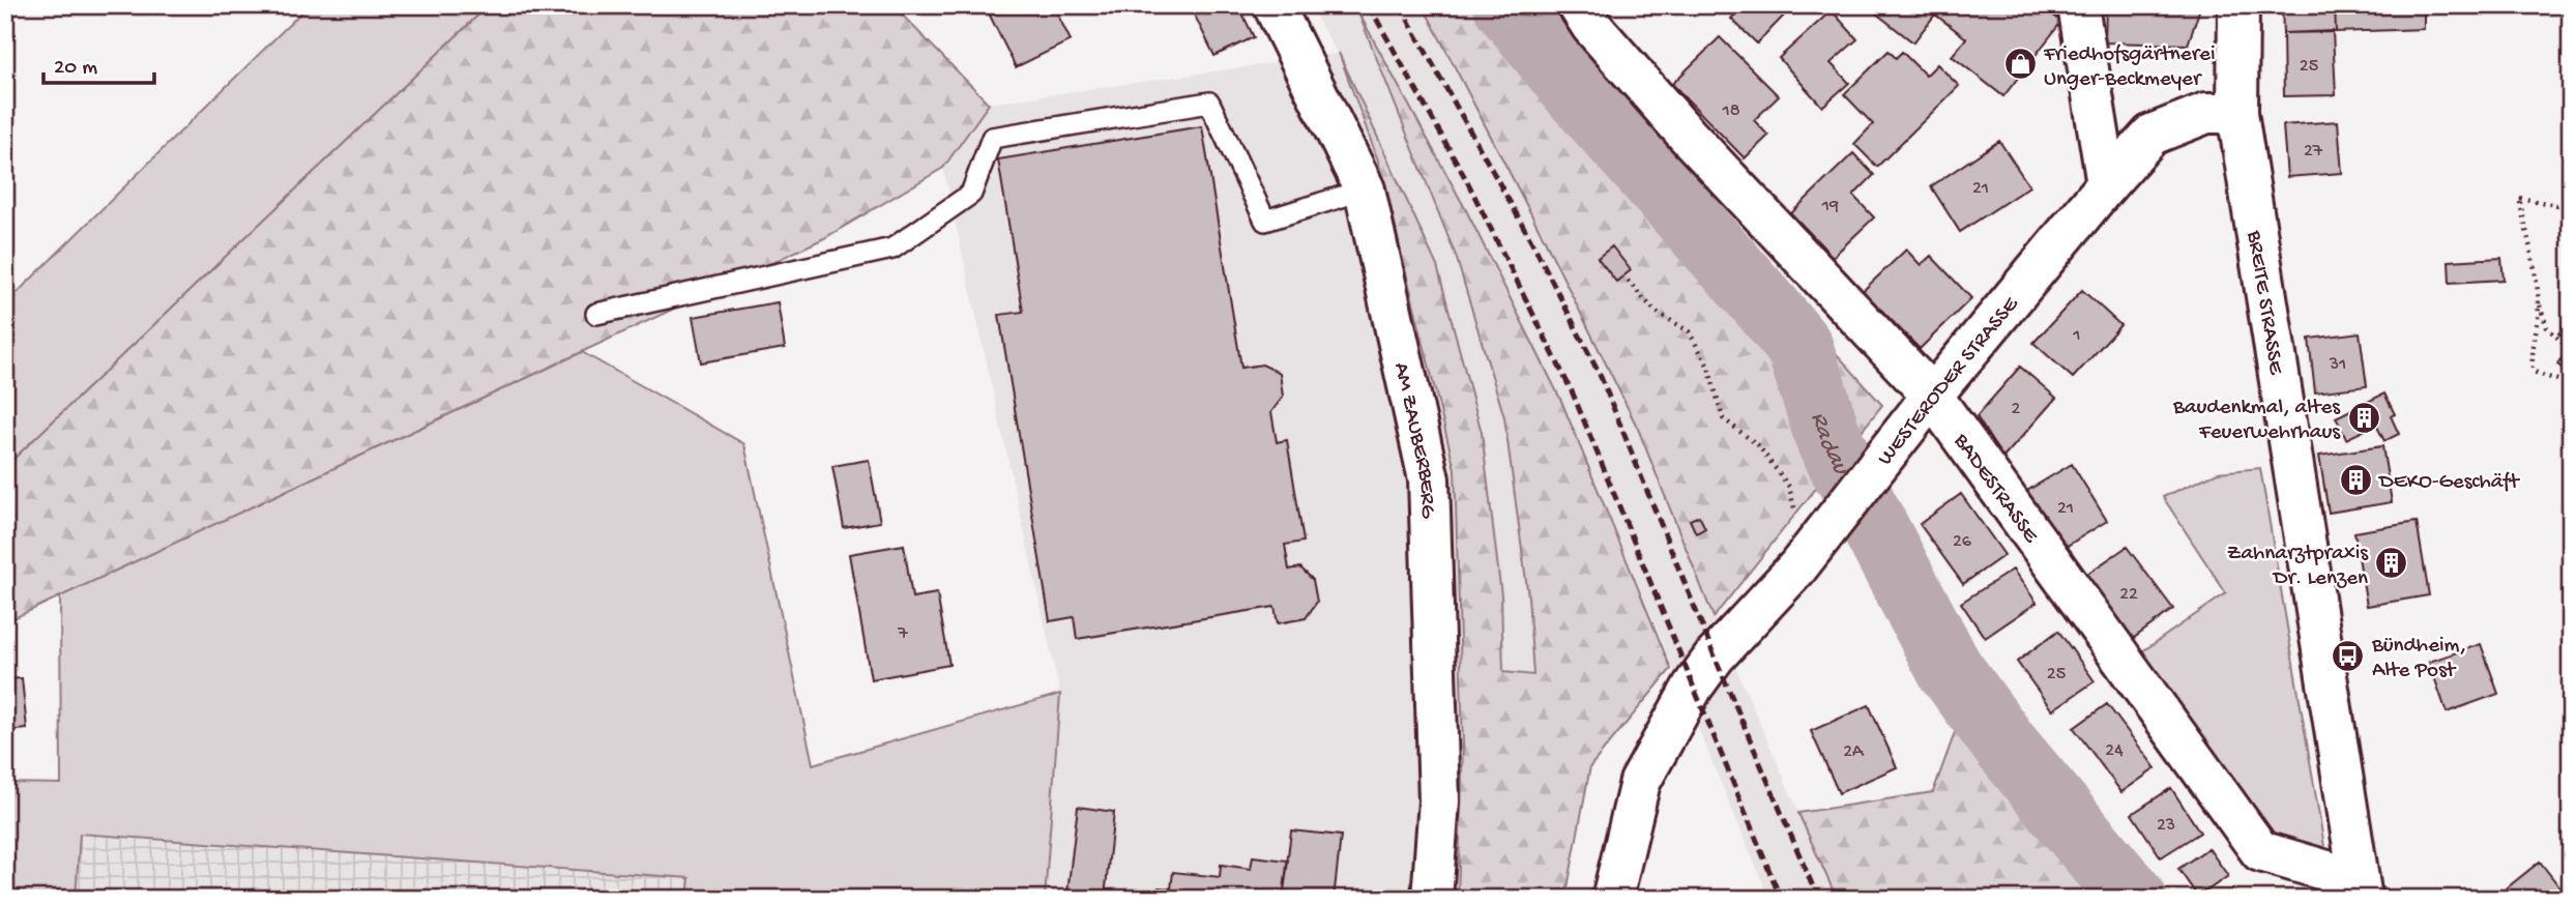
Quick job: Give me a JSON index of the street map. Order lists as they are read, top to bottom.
{
  "streets": {
    "street": [
      "BREITE STRASSE",
      "WESTERODER STRASSE",
      "AM ZAUBERBERG",
      "BADESTRASSE"
    ]
  },
  "crossings": [
    ["BREITE STRASSE", "WESTERODER STRASSE"],
    ["BREITE STRASSE", "BADESTRASSE"],
    ["WESTERODER STRASSE", "BADESTRASSE"]
  ],
  "water": ["Radau"],
  "places": {
    "shop": ["Friedhofsgärtnerei Unger-Beckmeyer"],
    "building": ["Baudenkmal, altes Feuerwehrhaus", "DEKO-Geschäft", "Zahnarztpraxis Dr. Lenzen"],
    "bus stop": ["Bündheim, Alte Post"]
  },
  "house_numbers": [
    "25",
    "18",
    "27",
    "21",
    "19",
    "1",
    "31",
    "2",
    "21",
    "26",
    "22",
    "7",
    "25",
    "24",
    "2A",
    "23"
  ],
  "scale_bar": "20 m"
}
